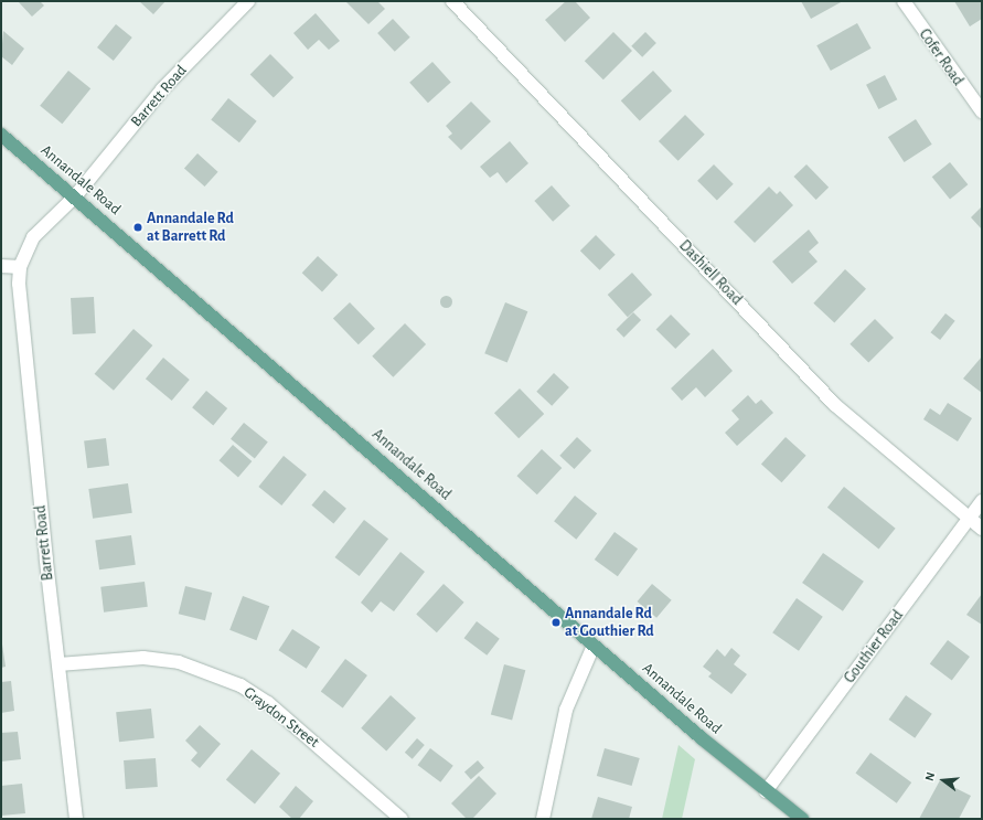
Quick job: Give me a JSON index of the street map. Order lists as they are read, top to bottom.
{
  "streets": {
    "main road": ["Annandale Road"],
    "street": [
      "Cofer Road",
      "Barrett Road",
      "Dashiell Road",
      "Gouthier Road",
      "Graydon Street"
    ]
  },
  "crossings": [
    ["Barrett Road", "Annandale Road"],
    ["Barrett Road", "Graydon Street"],
    ["Annandale Road", "Gouthier Road"],
    ["Dashiell Road", "Gouthier Road"]
  ],
  "places": ["Annandale Rd at Barrett Rd", "Annandale Rd at Gouthier Rd"],
  "north": "left"
}
